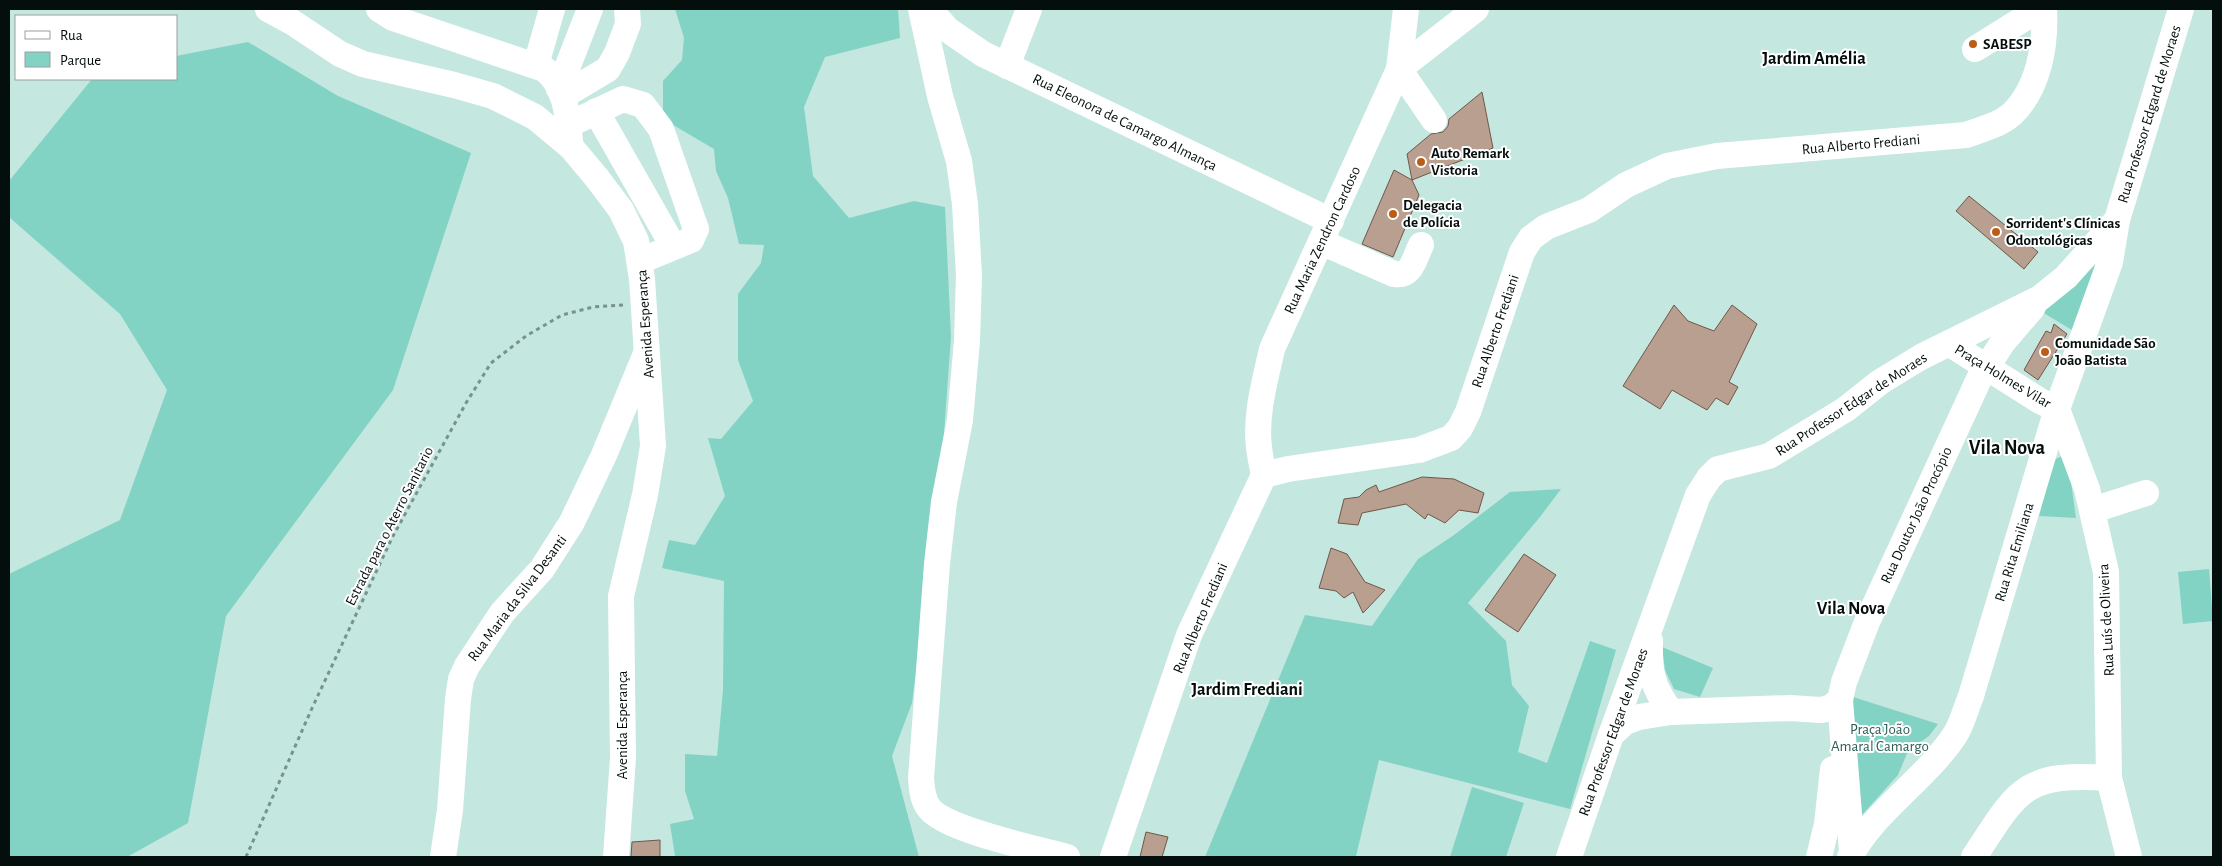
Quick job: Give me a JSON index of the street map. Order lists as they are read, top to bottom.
{
  "streets": {
    "street": [
      "Rua Professor Edgard de Moraes",
      "Rua Eleonora de Camargo Almança",
      "Rua Alberto Frediani",
      "Rua Maria Zendron Cardoso",
      "Avenida Esperança",
      "Praça Holmes Vilar",
      "Rua Professor Edgar de Moraes",
      "Rua Doutor João Procópio",
      "Rua Rita Emiliana",
      "Rua Maria da Silva Desanti",
      "Rua Luís de Oliveira"
    ],
    "path": ["Estrada para o Aterro Sanitario"]
  },
  "crossings": [
    ["Rua Professor Edgard de Moraes", "Rua Professor Edgar de Moraes"],
    ["Rua Professor Edgard de Moraes", "Rua Rita Emiliana"],
    ["Rua Eleonora de Camargo Almança", "Rua Maria Zendron Cardoso"],
    ["Rua Alberto Frediani", "Rua Maria Zendron Cardoso"],
    ["Avenida Esperança", "Estrada para o Aterro Sanitario"],
    ["Avenida Esperança", "Rua Maria da Silva Desanti"],
    ["Praça Holmes Vilar", "Rua Professor Edgar de Moraes"],
    ["Praça Holmes Vilar", "Rua Doutor João Procópio"],
    ["Praça Holmes Vilar", "Rua Rita Emiliana"],
    ["Praça Holmes Vilar", "Rua Luís de Oliveira"],
    ["Rua Professor Edgar de Moraes", "Rua Doutor João Procópio"],
    ["Rua Professor Edgar de Moraes", "Rua Rita Emiliana"],
    ["Rua Rita Emiliana", "Rua Luís de Oliveira"]
  ],
  "districts": [
    "Jardim Amélia",
    "Vila Nova",
    "Vila Nova",
    "Jardim Frediani"
  ],
  "parks": ["Praça João Amaral Camargo"],
  "places": [
    "SABESP",
    "Auto Remark Vistoria",
    "Delegacia de Polícia",
    "Sorrident's Clínicas Odontológicas",
    "Comunidade São João Batista"
  ],
  "legend": ["Rua", "Parque"]
}
